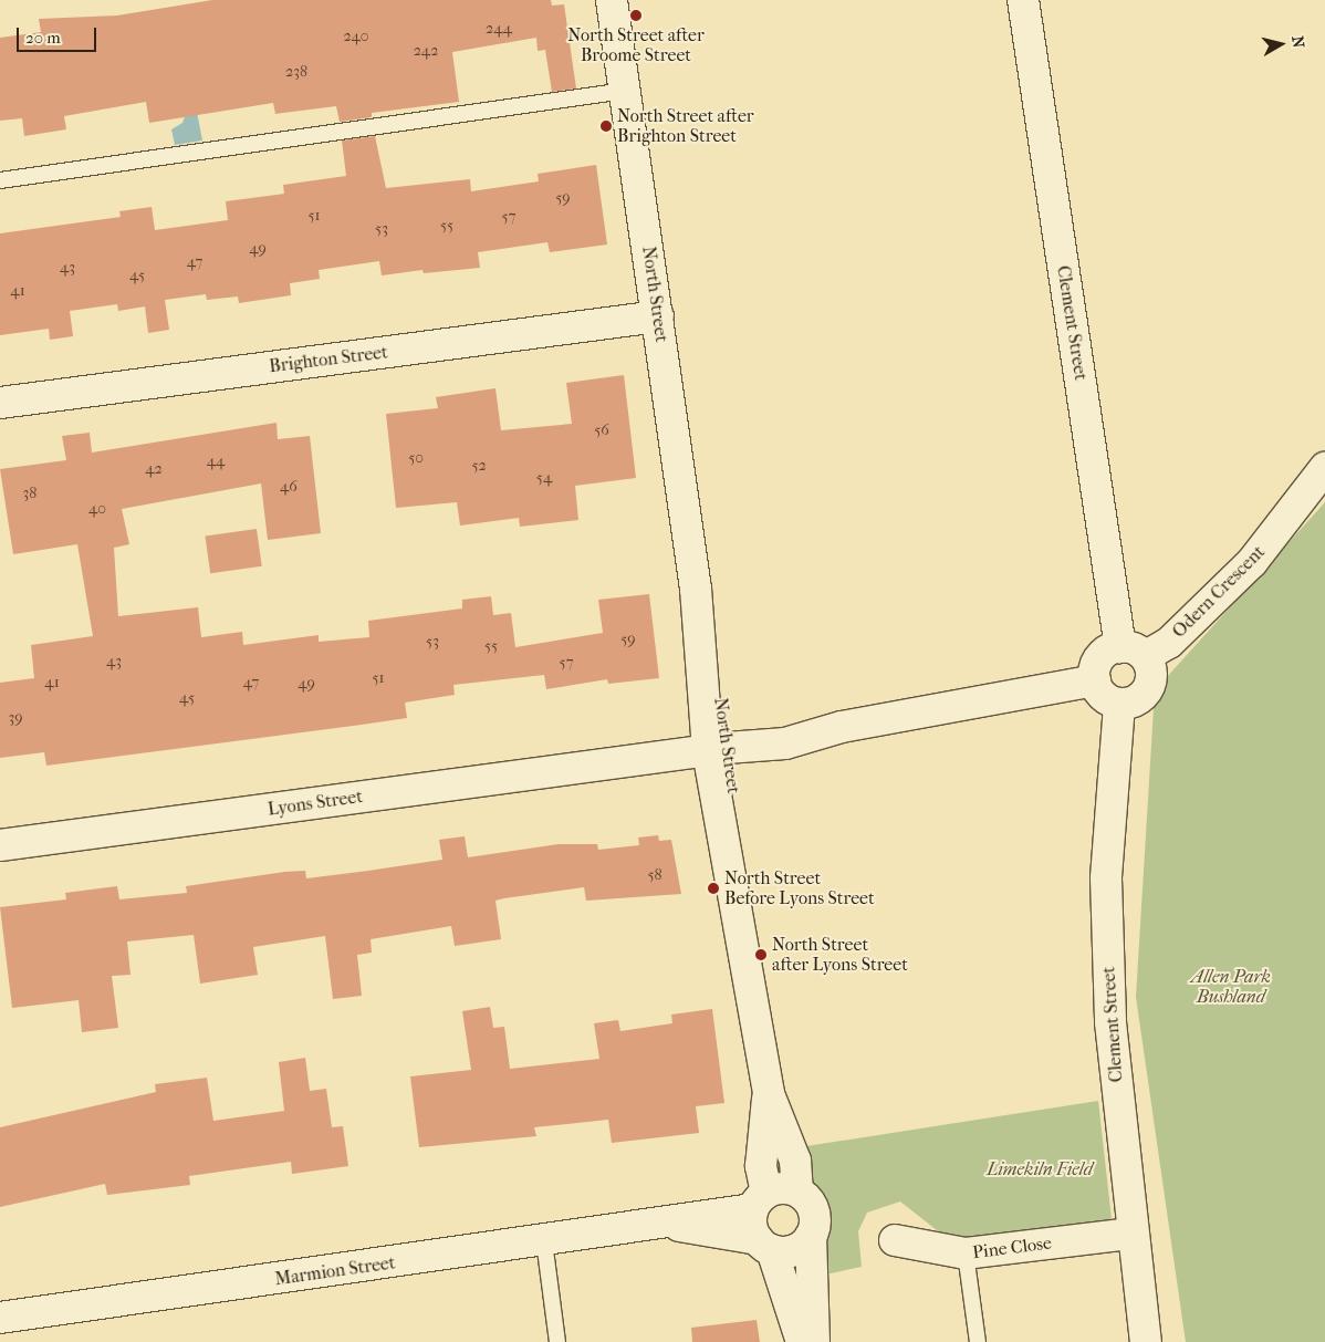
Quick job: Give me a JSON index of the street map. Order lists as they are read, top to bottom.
{
  "streets": {
    "street": [
      "North Street",
      "Clement Street",
      "Brighton Street",
      "Odern Crescent",
      "Lyons Street",
      "Pine Close",
      "Marmion Street"
    ]
  },
  "crossings": [
    ["North Street", "Brighton Street"],
    ["North Street", "Lyons Street"],
    ["North Street", "Marmion Street"],
    ["Clement Street", "Odern Crescent"],
    ["Clement Street", "Pine Close"]
  ],
  "parks": ["Allen Park Bushland", "Limekiln Field"],
  "places": [
    "North Street after Broome Street",
    "North Street after Brighton Street",
    "North Street Before Lyons Street",
    "North Street after Lyons Street"
  ],
  "house_numbers": [
    "244",
    "240",
    "242",
    "238",
    "59",
    "51",
    "57",
    "55",
    "53",
    "49",
    "47",
    "43",
    "45",
    "41",
    "56",
    "50",
    "44",
    "52",
    "42",
    "54",
    "46",
    "38",
    "40",
    "59",
    "53",
    "55",
    "43",
    "57",
    "51",
    "41",
    "47",
    "49",
    "45",
    "39",
    "58"
  ],
  "scale_bar": "20 m",
  "north": "right"
}
